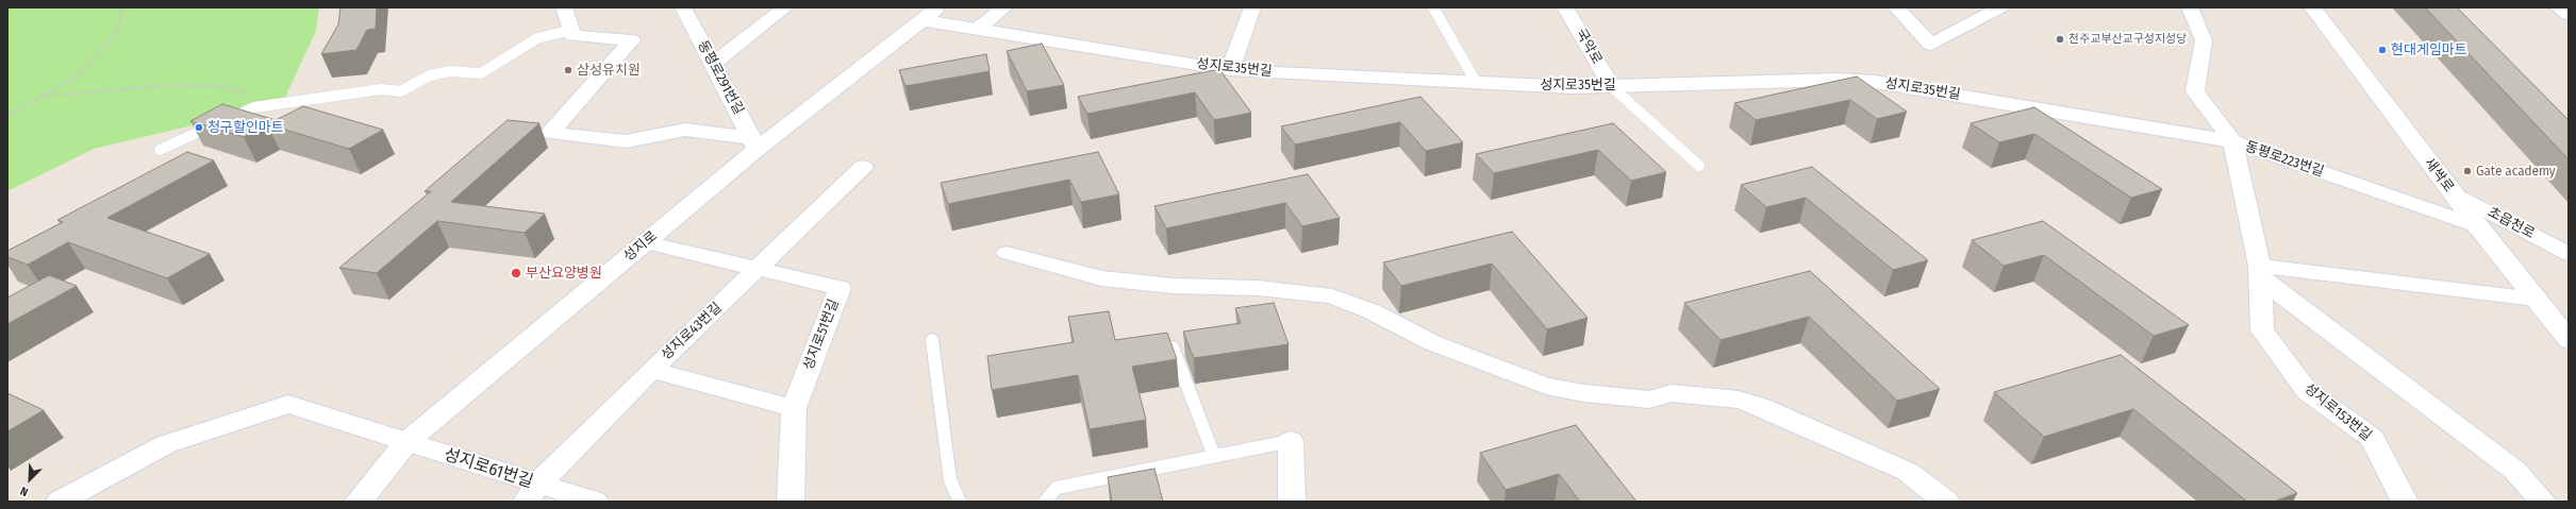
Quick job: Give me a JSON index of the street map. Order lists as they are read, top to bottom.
{
  "streets": {
    "main road": [
      "성지로35번길",
      "동평로291번길",
      "새싹로",
      "성지로"
    ],
    "street": [
      "국악로",
      "동평로223번길",
      "초읍천로",
      "성지로43번길",
      "성지로51번길",
      "성지로153번길",
      "성지로61번길"
    ]
  },
  "crossings": [
    ["국악로", "성지로35번길"],
    ["성지로35번길", "동평로223번길"],
    ["성지로35번길", "성지로"],
    ["성지로35번길", "성지로153번길"],
    ["동평로291번길", "성지로"],
    ["동평로223번길", "새싹로"],
    ["동평로223번길", "성지로153번길"],
    ["새싹로", "초읍천로"],
    ["성지로", "성지로51번길"],
    ["성지로", "성지로61번길"],
    ["성지로43번길", "성지로51번길"],
    ["성지로43번길", "성지로61번길"]
  ],
  "places": [
    "천주교부산교구성지성당",
    "현대게임마트",
    "삼성유치원",
    "청구할인마트",
    "Gate academy",
    "부산요양병원"
  ],
  "north": "bottom left"
}
